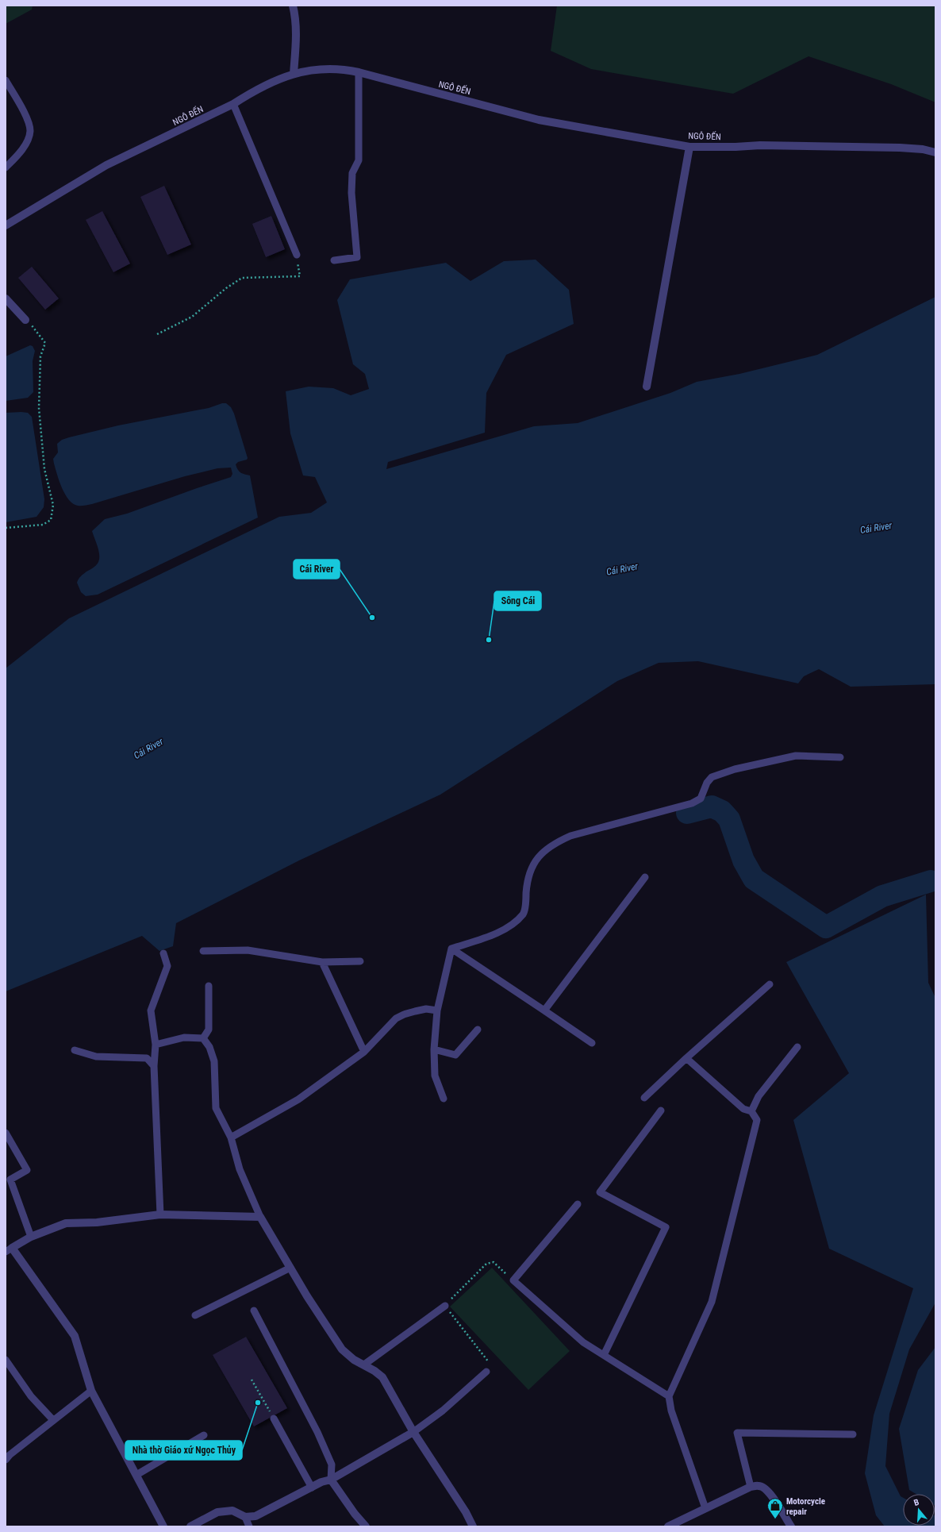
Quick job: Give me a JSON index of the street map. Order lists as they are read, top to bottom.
{
  "streets": {
    "street": ["NGÔ ĐẾN"]
  },
  "water": ["Cái River"],
  "places": {
    "other": ["Cái River", "Sông Cái", "Nhà thờ Giáo xứ Ngọc Thủy"],
    "shop": ["Motorcycle repair"]
  },
  "north": "top"
}
